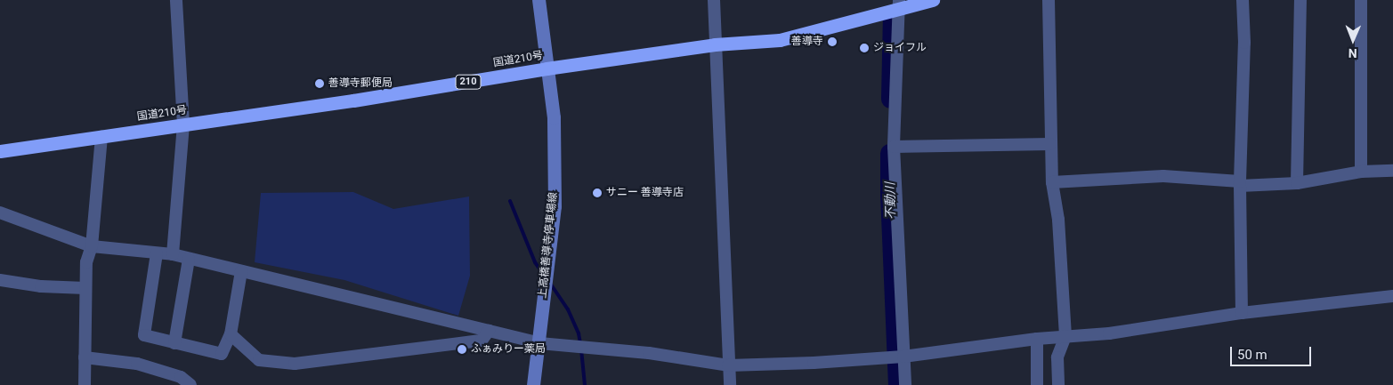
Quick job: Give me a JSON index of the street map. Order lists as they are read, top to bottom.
{
  "streets": {
    "highway": ["国道210号", "210"],
    "main road": ["上高橋善導寺停車場線"]
  },
  "crossings": [
    ["国道210号", "上高橋善導寺停車場線"]
  ],
  "water": ["不動川"],
  "places": [
    "善導寺",
    "ジョイフル",
    "善導寺郵便局",
    "サニー 善導寺店",
    "ふぁみりー薬局"
  ],
  "scale_bar": "50 m",
  "north": "bottom"
}
